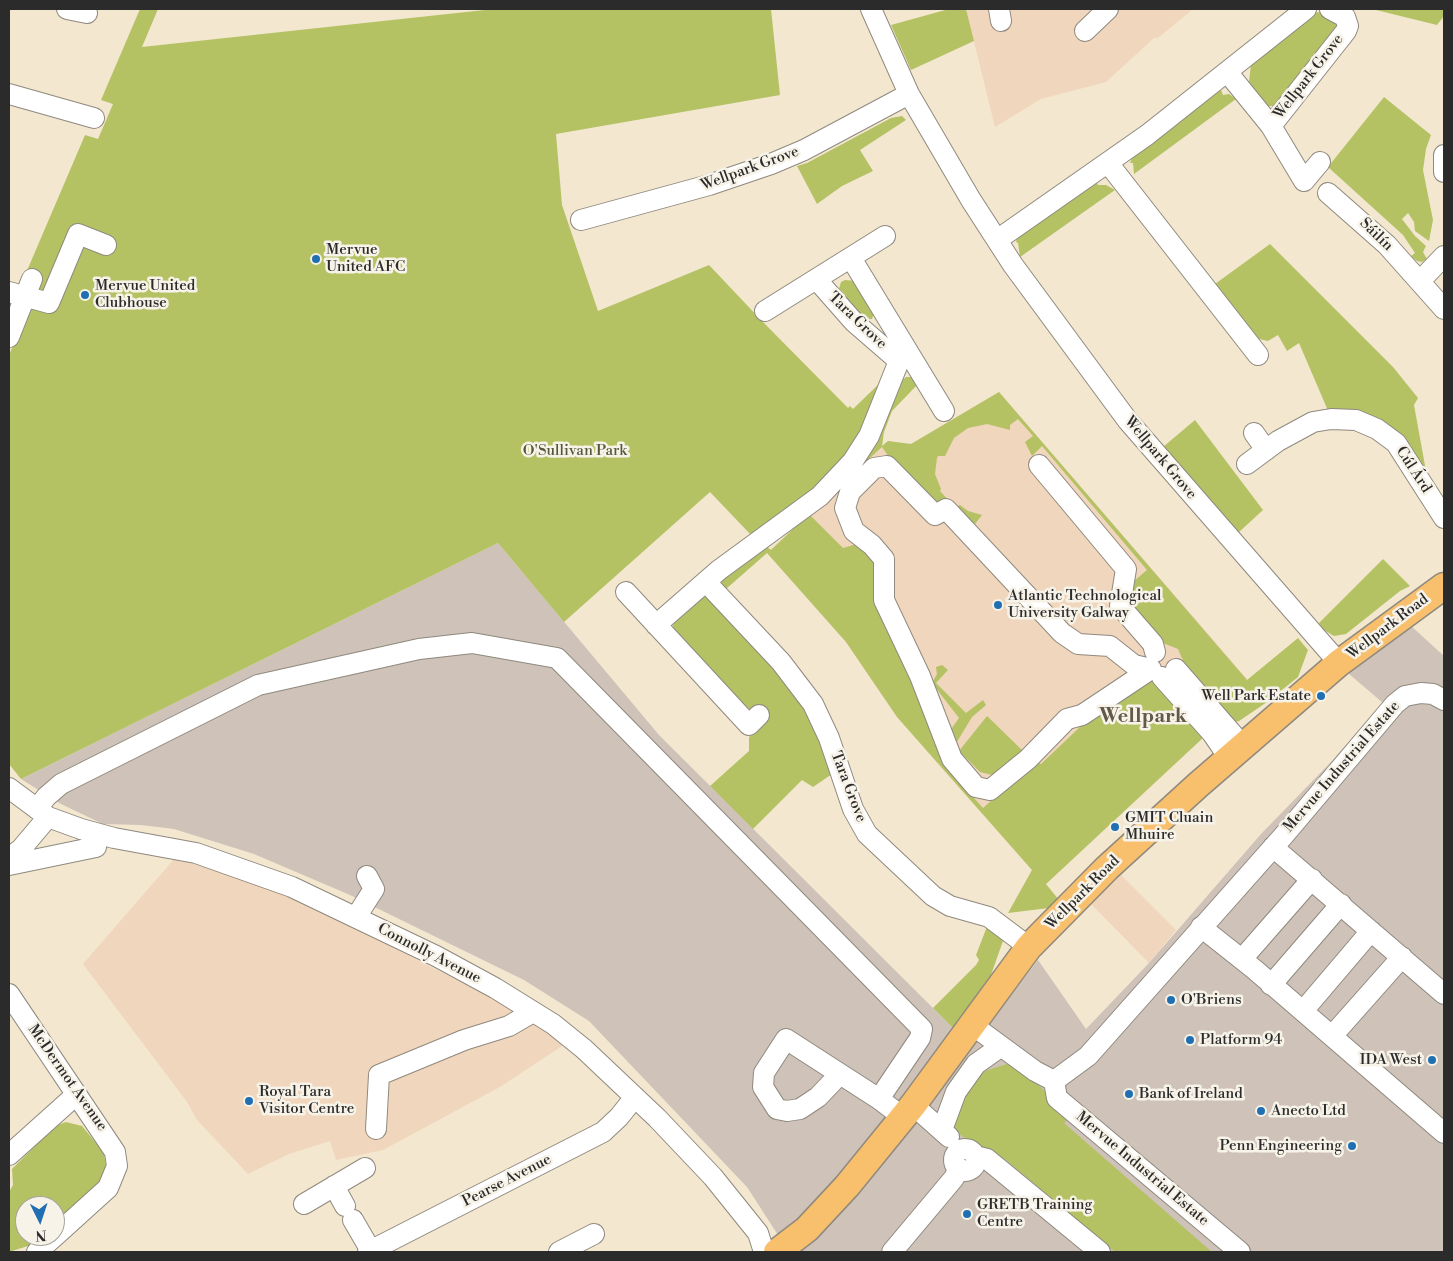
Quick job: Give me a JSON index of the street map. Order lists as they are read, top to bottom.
{
  "streets": {
    "main road": ["Wellpark Road"],
    "street": [
      "Wellpark Grove",
      "Sáilín",
      "Tara Grove",
      "Cúl Árd",
      "Mervue Industrial Estate",
      "Connolly Avenue",
      "McDermot Avenue",
      "Pearse Avenue"
    ]
  },
  "crossings": [
    ["Wellpark Grove", "Wellpark Road"],
    ["Tara Grove", "Wellpark Road"],
    ["Connolly Avenue", "Pearse Avenue"]
  ],
  "districts": ["Wellpark"],
  "parks": ["O'Sullivan Park"],
  "places": [
    "Mervue United AFC",
    "Mervue United Clubhouse",
    "Atlantic Technological University Galway",
    "Well Park Estate",
    "GMIT Cluain Mhuire",
    "O'Briens",
    "Platform 94",
    "IDA West",
    "Bank of Ireland",
    "Royal Tara Visitor Centre",
    "Anecto Ltd",
    "Penn Engineering",
    "GRETB Training Centre"
  ],
  "north": "bottom"
}
